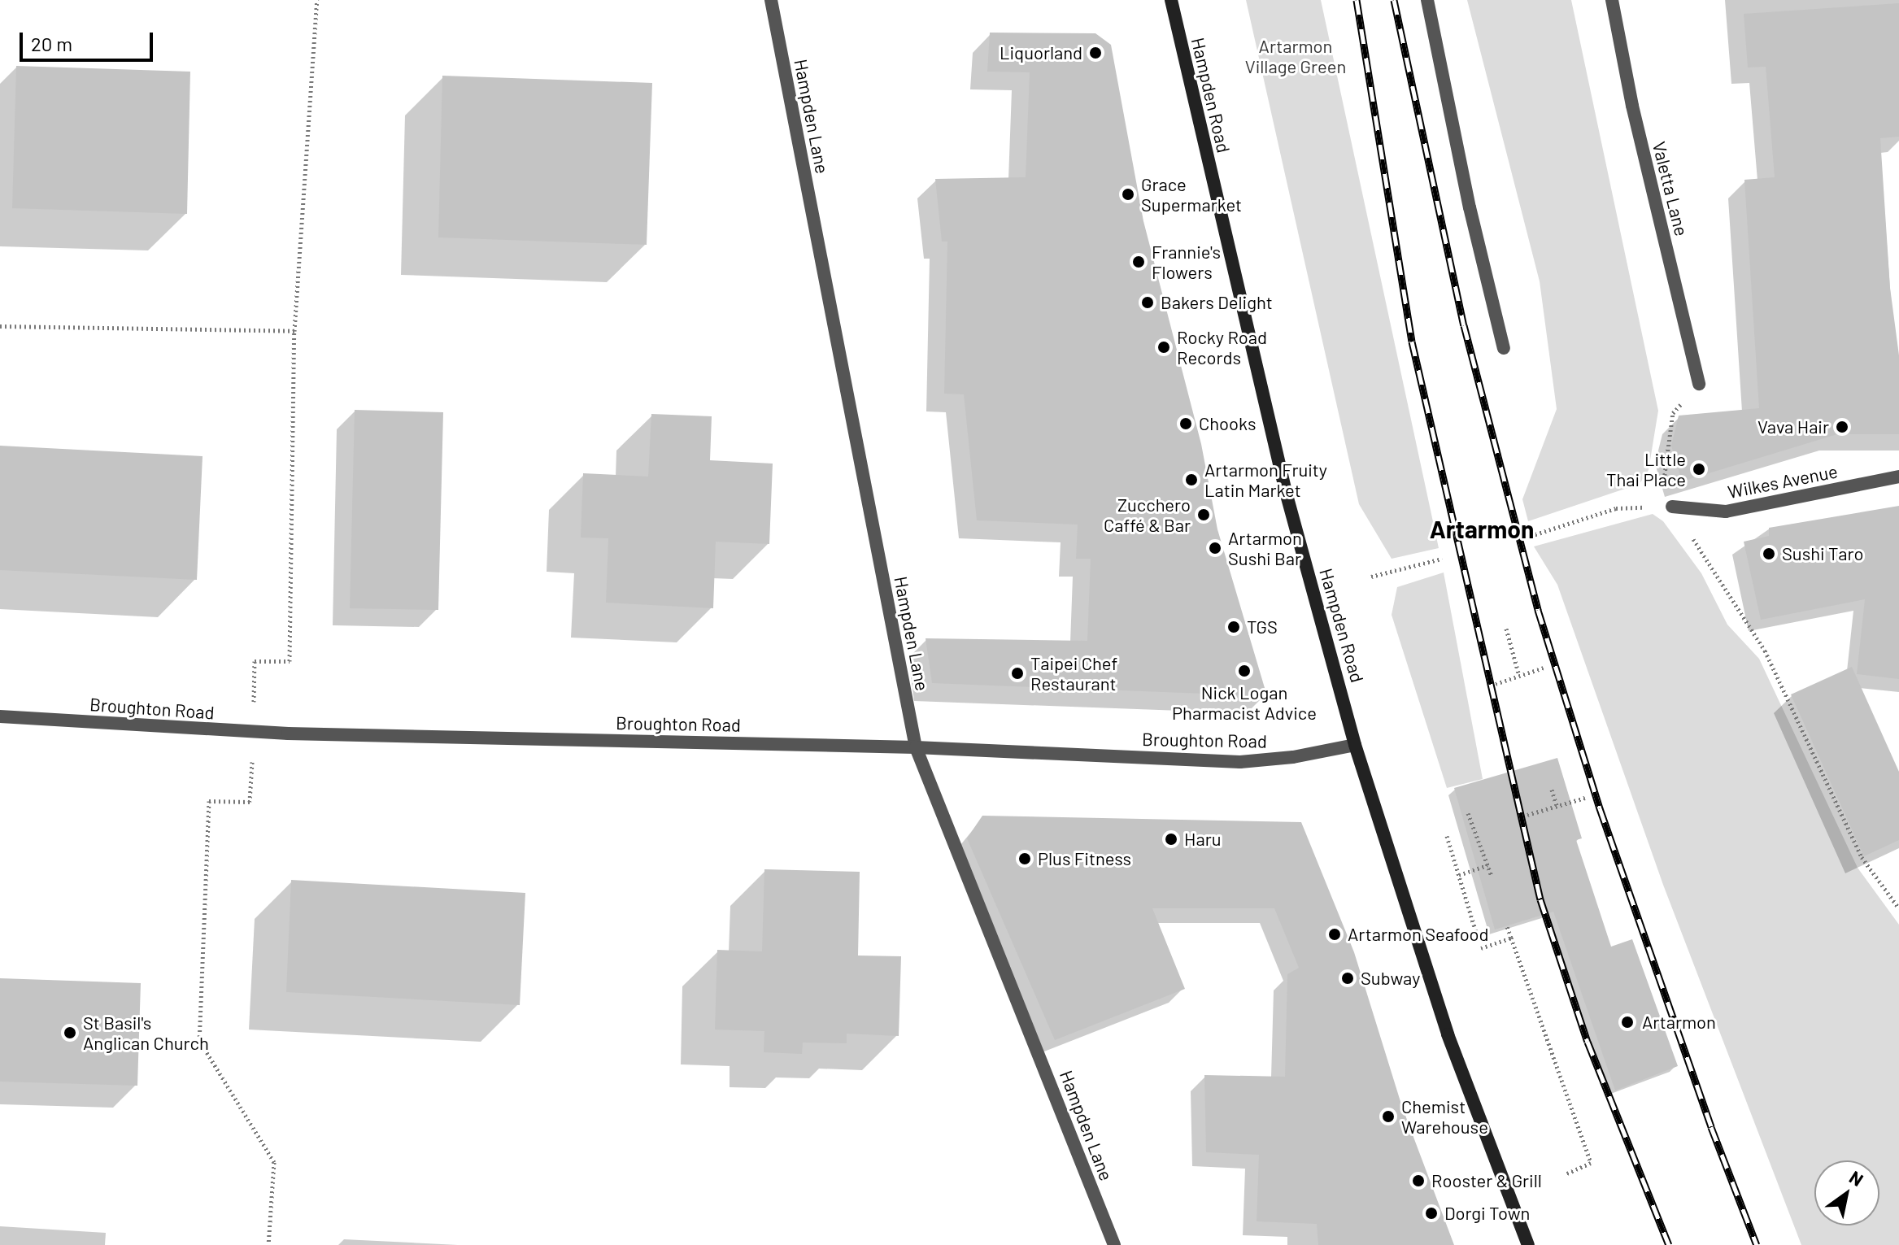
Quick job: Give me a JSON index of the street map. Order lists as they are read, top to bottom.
{
  "streets": {
    "street": [
      "Hampden Road",
      "Hampden Lane",
      "Valetta Lane",
      "Wilkes Avenue",
      "Broughton Road"
    ]
  },
  "crossings": [
    ["Hampden Road", "Broughton Road"],
    ["Hampden Lane", "Broughton Road"]
  ],
  "districts": ["Artarmon"],
  "parks": ["Artarmon Village Green"],
  "places": [
    "Liquorland",
    "Grace Supermarket",
    "Frannie's Flowers",
    "Bakers Delight",
    "Rocky Road Records",
    "Chooks",
    "Vava Hair",
    "Little Thai Place",
    "Artarmon Fruity Latin Market",
    "Zucchero Caffé & Bar",
    "Artarmon Sushi Bar",
    "Sushi Taro",
    "TGS",
    "Nick Logan Pharmacist Advice",
    "Taipei Chef Restaurant",
    "Haru",
    "Plus Fitness",
    "Artarmon Seafood",
    "Subway",
    "Artarmon",
    "St Basil's Anglican Church",
    "Chemist Warehouse",
    "Rooster & Grill",
    "Dorgi Town"
  ],
  "scale_bar": "20 m",
  "north": "top right"
}
